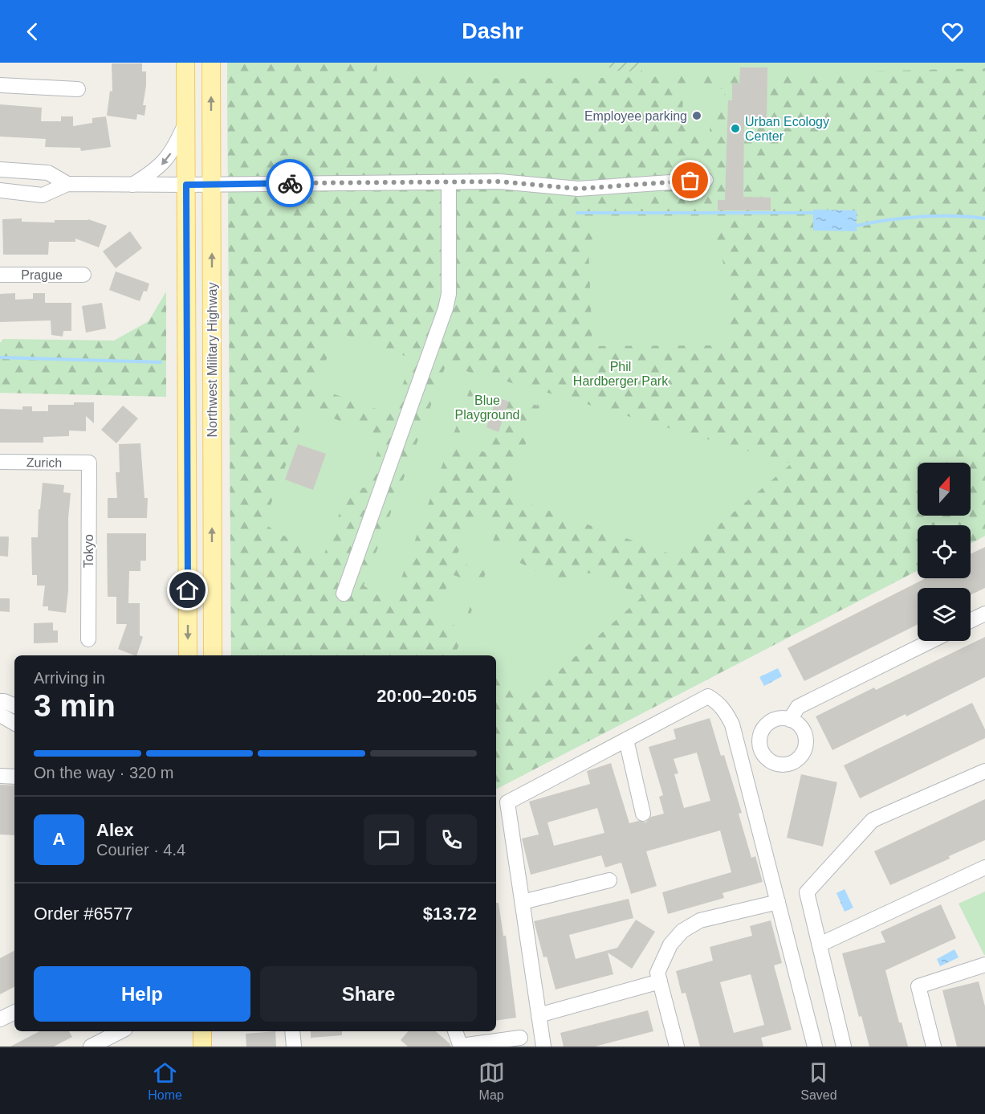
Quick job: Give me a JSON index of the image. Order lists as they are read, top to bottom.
{
  "streets": {
    "main road": ["Northwest Military Highway"],
    "street": ["Prague", "Zurich", "Tokyo"]
  },
  "crossings": [
    ["Zurich", "Tokyo"]
  ],
  "parks": ["Phil Hardberger Park", "Blue Playground"],
  "places": ["Employee parking", "Urban Ecology Center"],
  "north": "top",
  "page": {
    "header": "Dashr",
    "heading": ["3 min", "Arriving in", "20:00–20:05"],
    "panel": [
      "Alex",
      "Courier · 4.4",
      "Order #6577",
      "$13.72"
    ],
    "bar": "On the way · 320 m",
    "round": "A",
    "buttons": ["Help", "Share"],
    "tabs": ["Home", "Map", "Saved"]
  }
}
